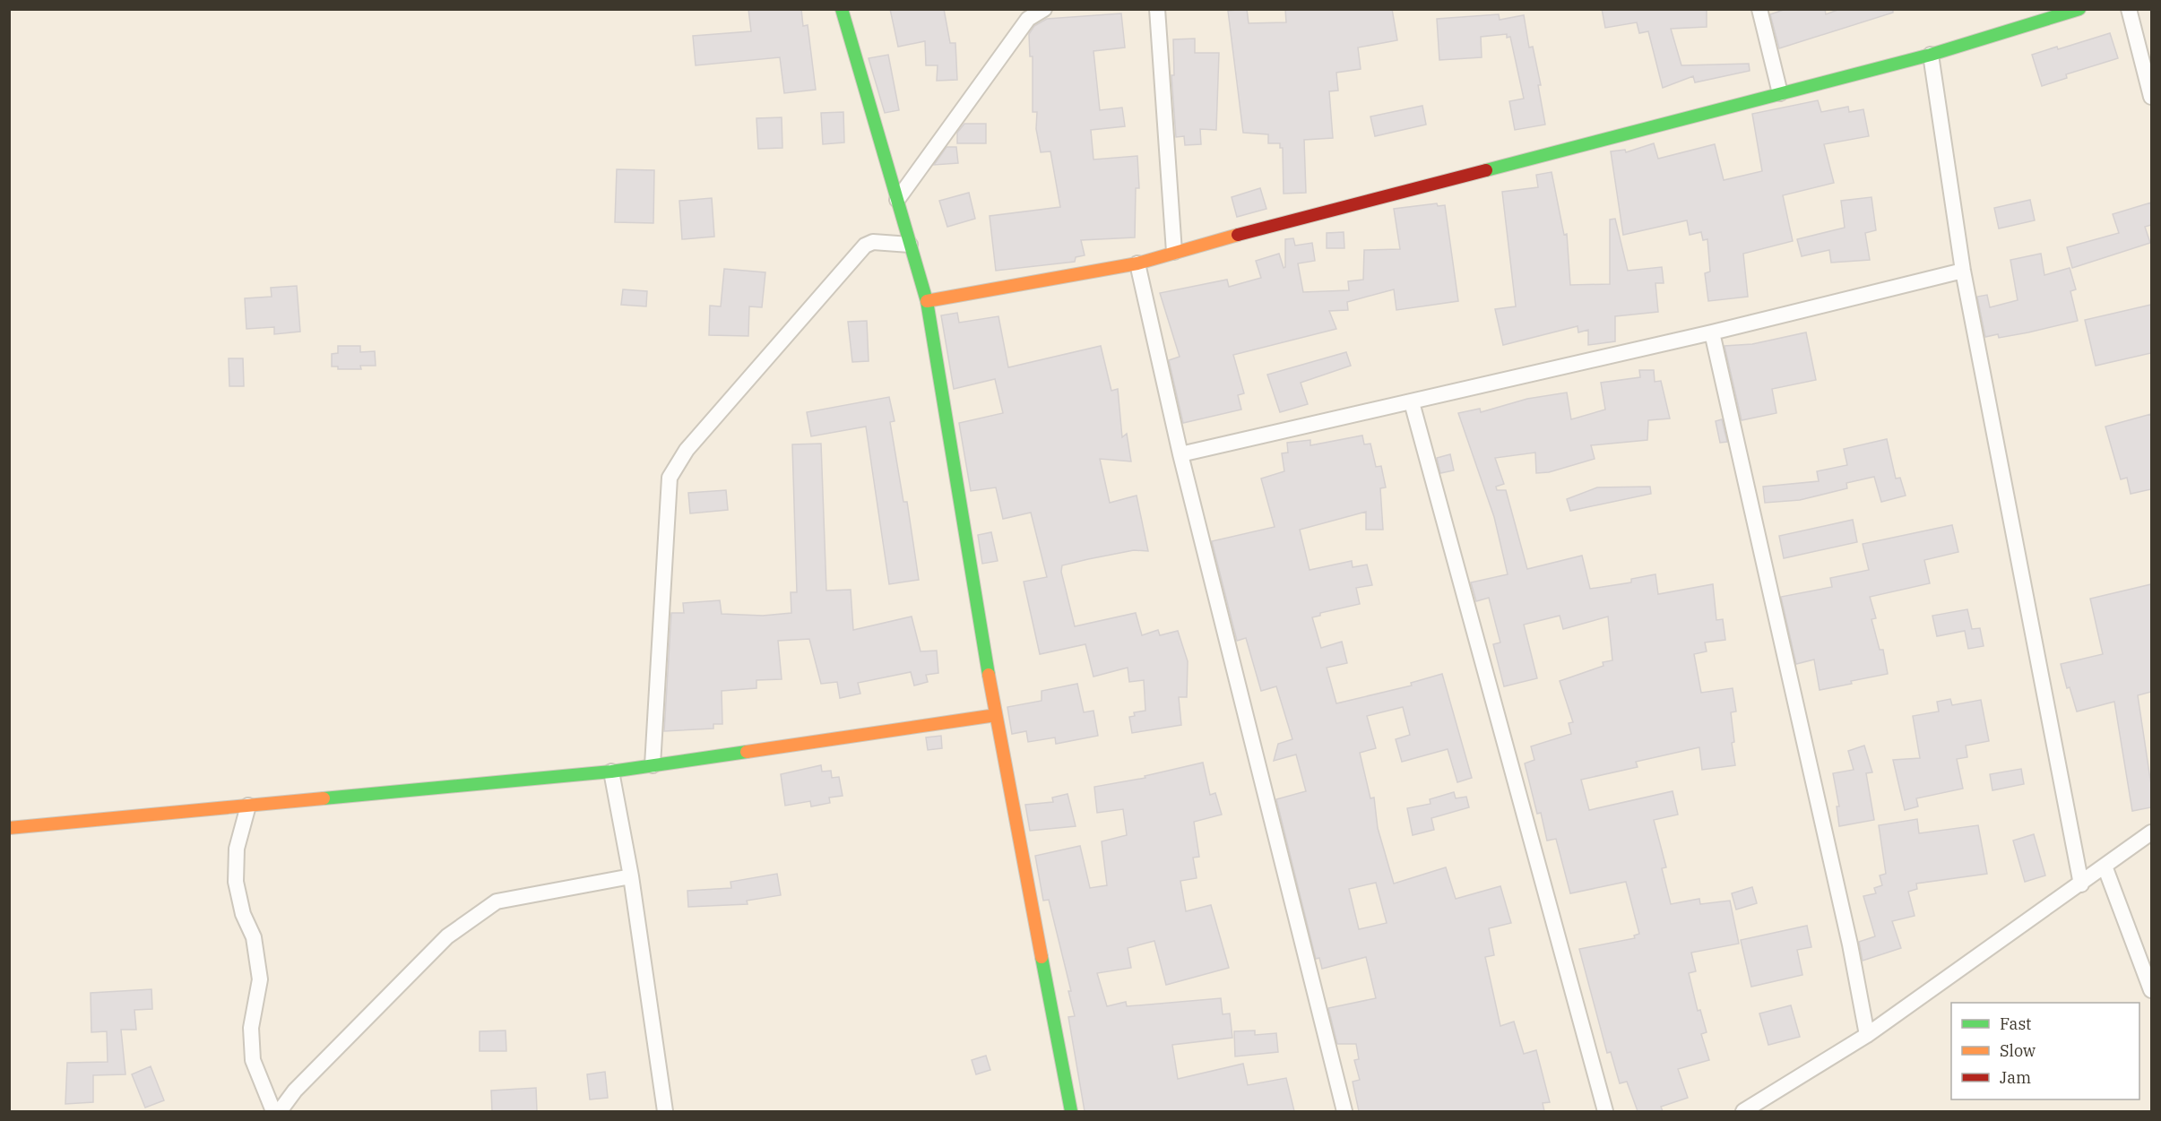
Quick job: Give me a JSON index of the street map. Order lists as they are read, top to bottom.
{
  "legend": ["Fast", "Slow", "Jam"]
}
